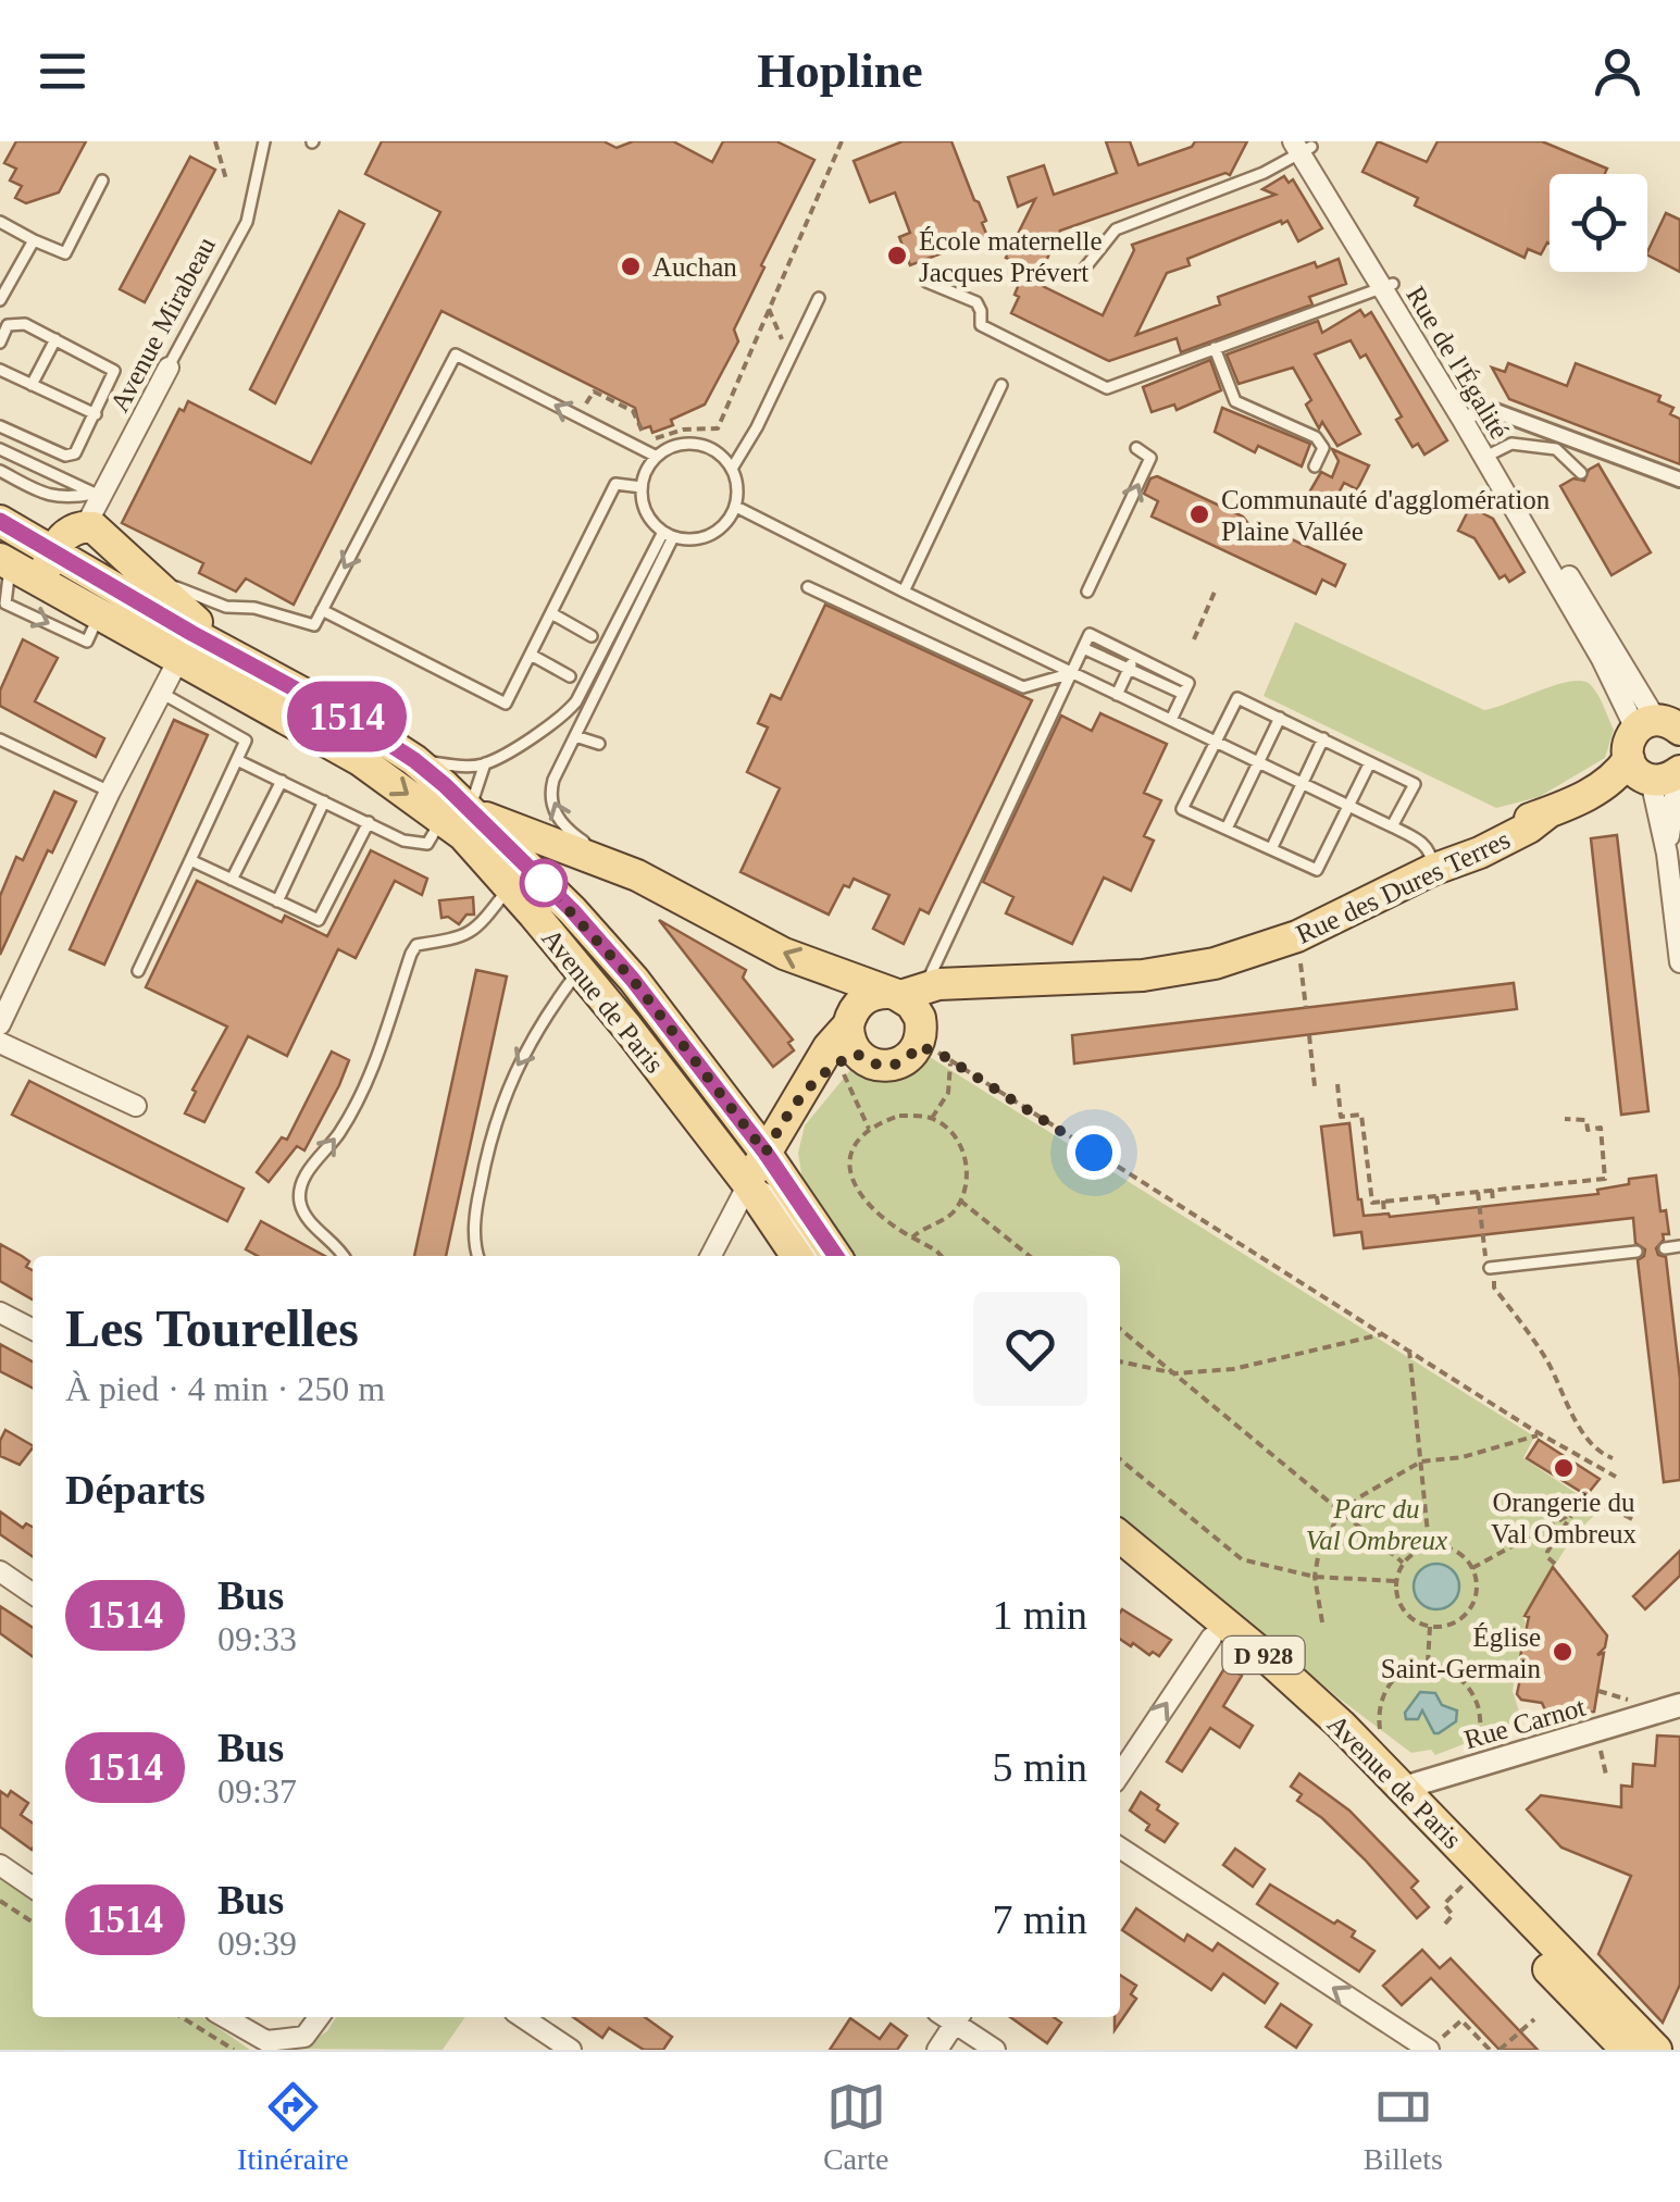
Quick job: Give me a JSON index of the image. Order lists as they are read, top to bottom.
{
  "streets": {
    "main road": ["Rue des Dures Terres", "Avenue de Paris", "D 928"],
    "street": ["Avenue Mirabeau", "Rue de l'Égalité", "Rue Carnot"]
  },
  "crossings": [
    ["Avenue Mirabeau", "Avenue de Paris"],
    ["Avenue de Paris", "Rue Carnot"]
  ],
  "parks": ["Parc du Val Ombreux"],
  "places": [
    "École maternelle Jacques Prévert",
    "Auchan",
    "Communauté d'agglomération Plaine Vallée",
    "Orangerie du Val Ombreux",
    "Église Saint-Germain"
  ],
  "lines": ["bus line 1514"],
  "page": {
    "header": "Hopline",
    "on_map": "1514",
    "heading": [
      ["Les Tourelles", "À pied · 4 min · 250 m"],
      "Départs"
    ],
    "list": [
      {
        "mark": "1514",
        "name": "Bus",
        "note": "09:33",
        "value": "1 min"
      },
      {
        "mark": "1514",
        "name": "Bus",
        "note": "09:37",
        "value": "5 min"
      },
      {
        "mark": "1514",
        "name": "Bus",
        "note": "09:39",
        "value": "7 min"
      }
    ],
    "tabs": ["Itinéraire", "Carte", "Billets"]
  }
}
